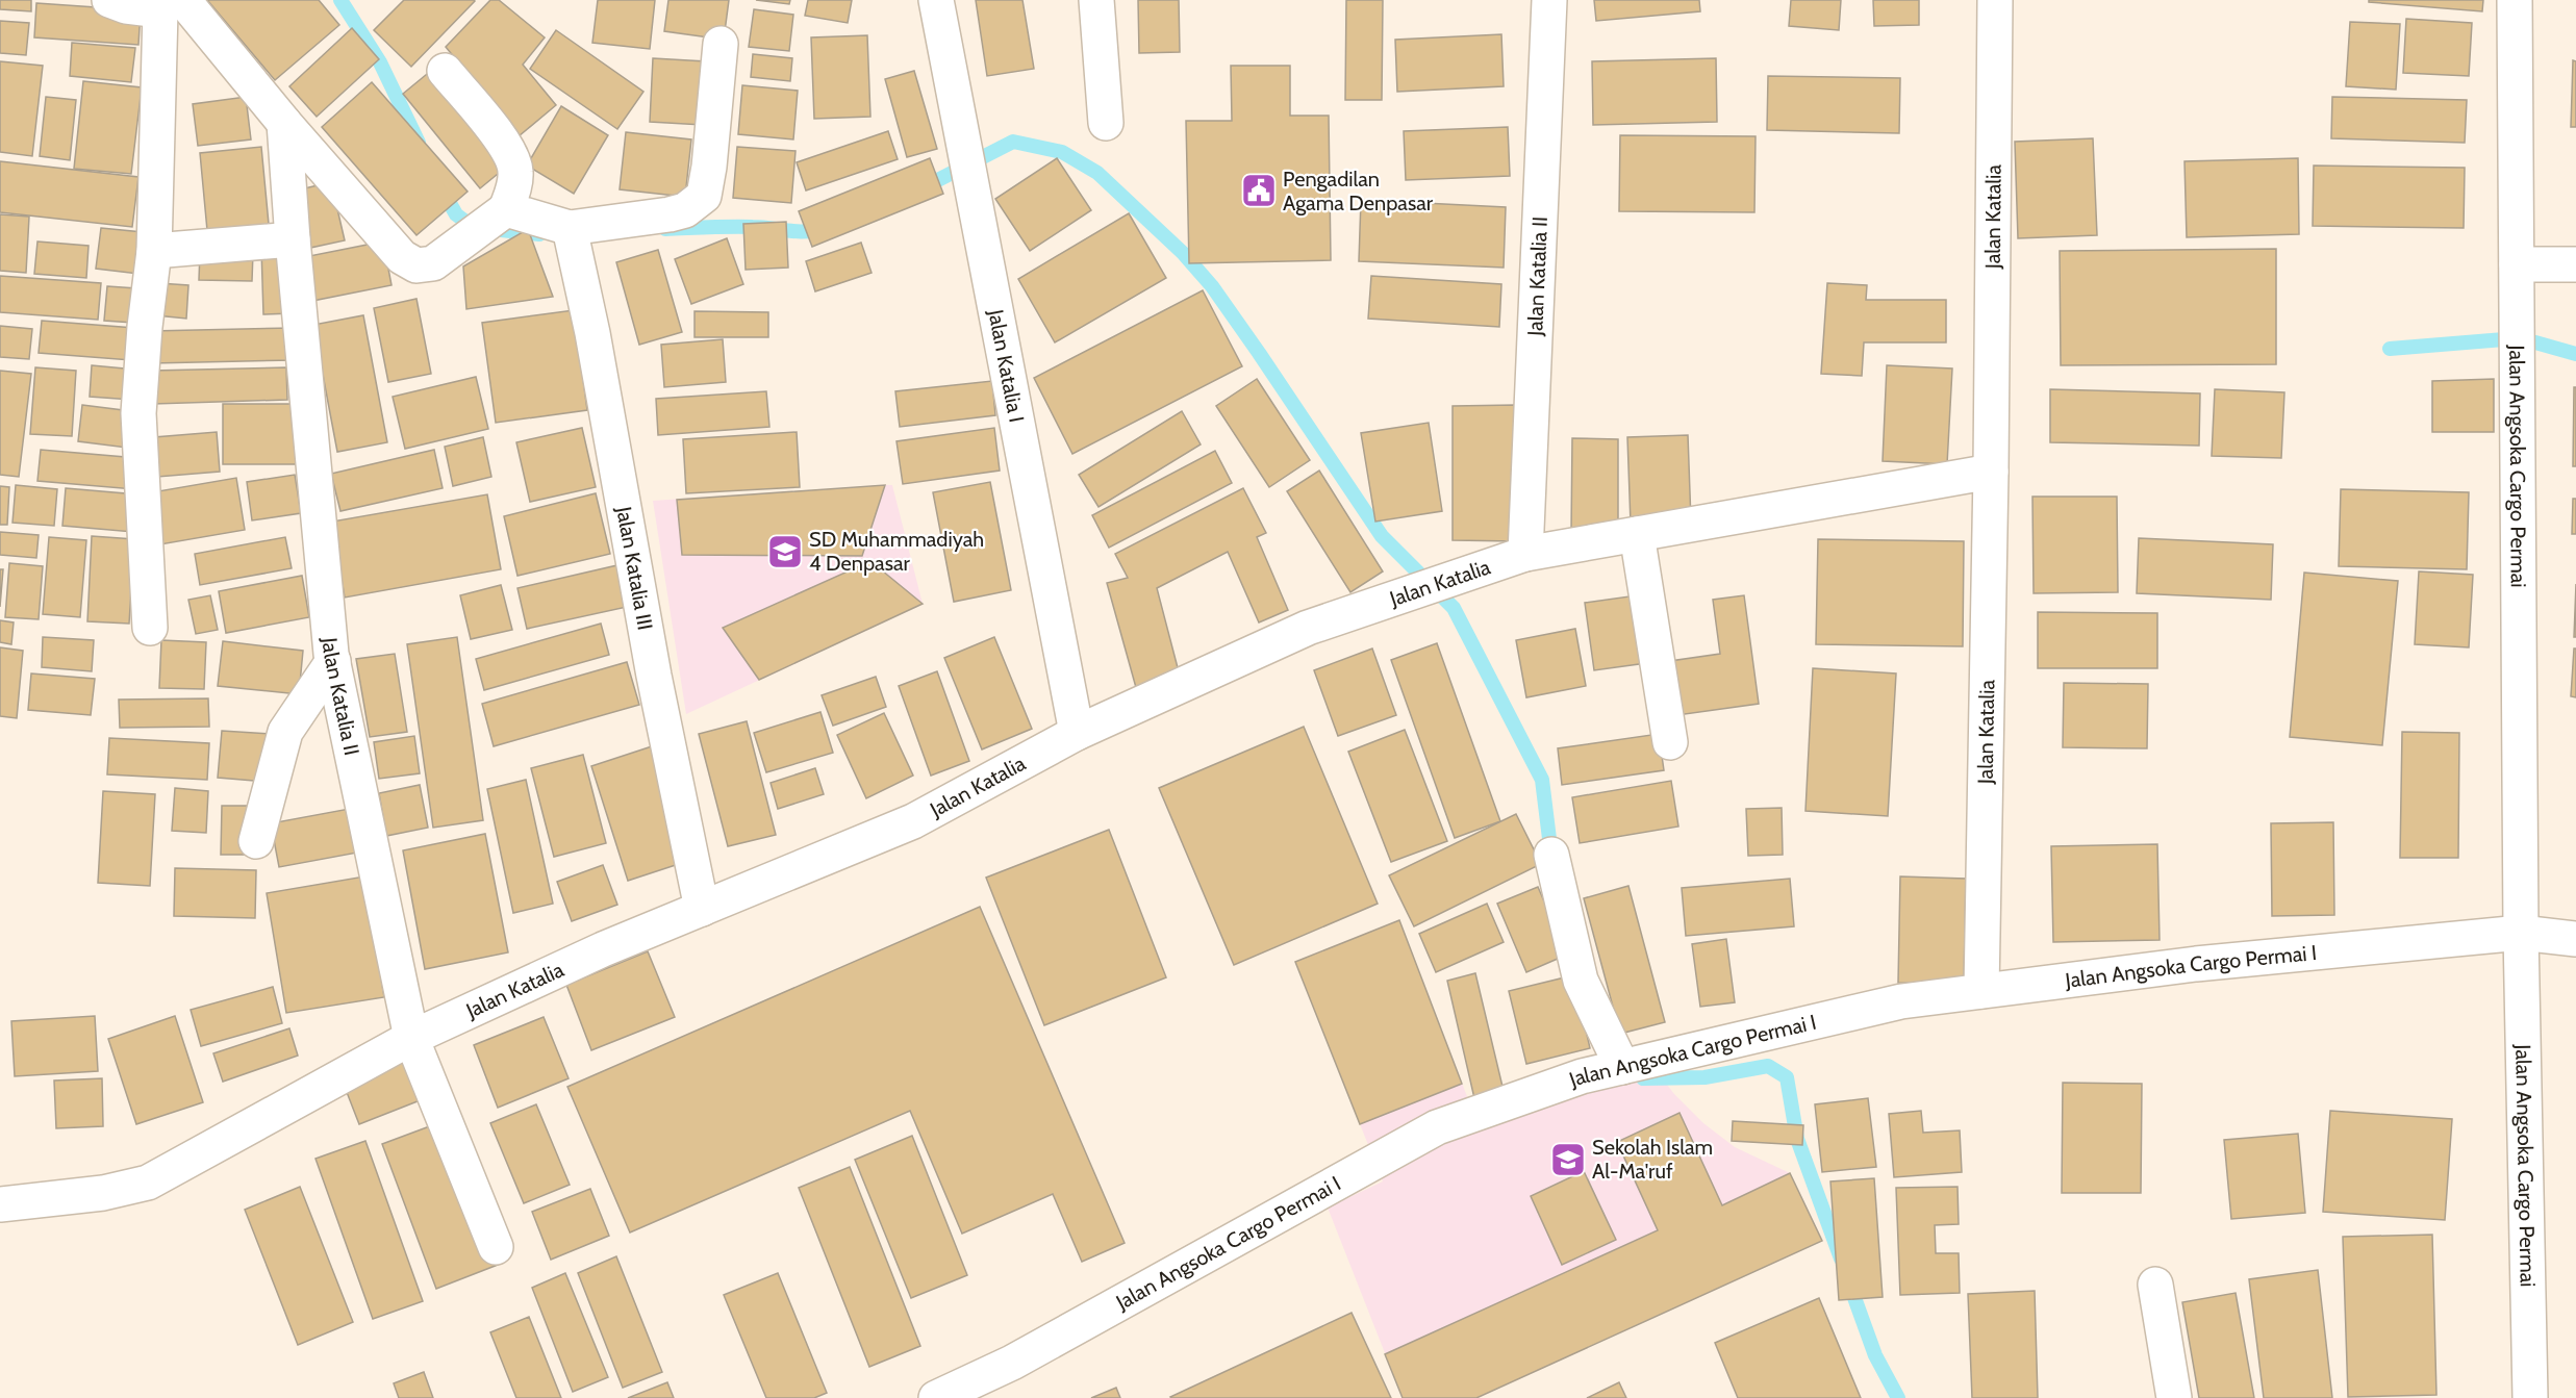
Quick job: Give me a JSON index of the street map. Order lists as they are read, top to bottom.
{
  "streets": {
    "street": [
      "Jalan Katalia",
      "Jalan Katalia II",
      "Jalan Katalia I",
      "Jalan Angsoka Cargo Permai",
      "Jalan Katalia III",
      "Jalan Angsoka Cargo Permai I"
    ]
  },
  "crossings": [
    ["Jalan Katalia", "Jalan Katalia II"],
    ["Jalan Katalia", "Jalan Katalia I"],
    ["Jalan Katalia", "Jalan Katalia III"],
    ["Jalan Katalia", "Jalan Angsoka Cargo Permai I"],
    ["Jalan Angsoka Cargo Permai", "Jalan Angsoka Cargo Permai I"]
  ],
  "places": {
    "public building": ["Pengadilan Agama Denpasar"],
    "school or university": ["SD Muhammadiyah 4 Denpasar", "Sekolah Islam Al-Ma'ruf"]
  }
}
